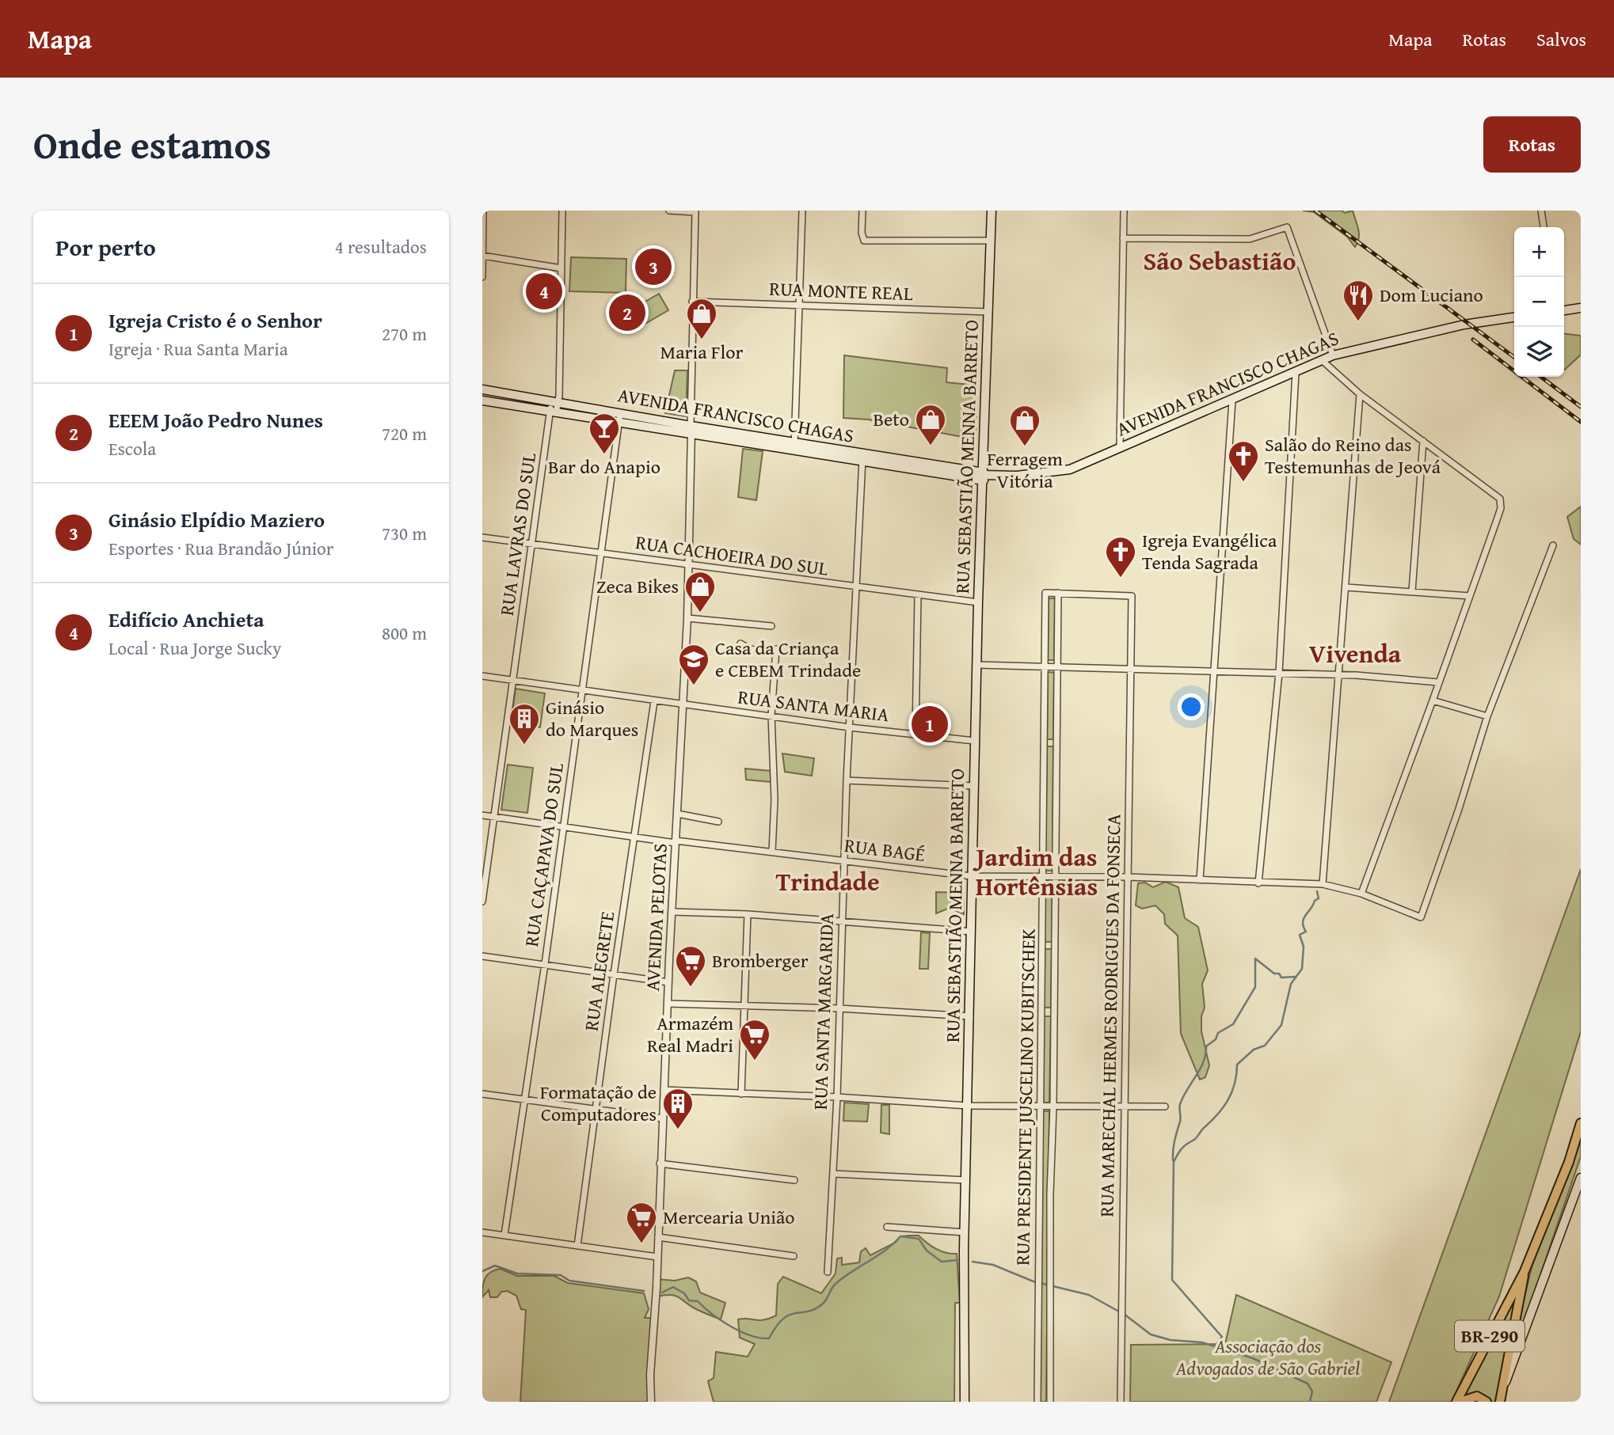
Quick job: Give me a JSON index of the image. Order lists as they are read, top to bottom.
{
  "streets": {
    "highway": ["BR-290"],
    "main road": ["AVENIDA FRANCISCO CHAGAS", "RUA SEBASTIÃO MENNA BARRETO"],
    "street": [
      "RUA MONTE REAL",
      "RUA LAVRAS DO SUL",
      "RUA CACHOEIRA DO SUL",
      "RUA SANTA MARIA",
      "RUA BAGÉ",
      "RUA CAÇAPAVA DO SUL",
      "AVENIDA PELOTAS",
      "RUA ALEGRETE",
      "RUA SANTA MARGARIDA",
      "RUA MARECHAL HERMES RODRIGUES DA FONSECA",
      "RUA PRESIDENTE JUSCELINO KUBITSCHEK"
    ]
  },
  "crossings": [
    ["RUA MONTE REAL", "RUA SEBASTIÃO MENNA BARRETO"],
    ["AVENIDA FRANCISCO CHAGAS", "RUA SEBASTIÃO MENNA BARRETO"],
    ["AVENIDA FRANCISCO CHAGAS", "RUA LAVRAS DO SUL"],
    ["AVENIDA FRANCISCO CHAGAS", "RUA CAÇAPAVA DO SUL"],
    ["AVENIDA FRANCISCO CHAGAS", "AVENIDA PELOTAS"],
    ["AVENIDA FRANCISCO CHAGAS", "RUA SANTA MARGARIDA"],
    ["RUA SEBASTIÃO MENNA BARRETO", "RUA CACHOEIRA DO SUL"],
    ["RUA SEBASTIÃO MENNA BARRETO", "RUA SANTA MARIA"],
    ["RUA SEBASTIÃO MENNA BARRETO", "RUA BAGÉ"],
    ["RUA LAVRAS DO SUL", "RUA CACHOEIRA DO SUL"],
    ["RUA LAVRAS DO SUL", "RUA SANTA MARIA"],
    ["RUA LAVRAS DO SUL", "RUA BAGÉ"],
    ["RUA CACHOEIRA DO SUL", "RUA CAÇAPAVA DO SUL"],
    ["RUA CACHOEIRA DO SUL", "AVENIDA PELOTAS"],
    ["RUA CACHOEIRA DO SUL", "RUA SANTA MARGARIDA"],
    ["RUA SANTA MARIA", "RUA CAÇAPAVA DO SUL"],
    ["RUA SANTA MARIA", "AVENIDA PELOTAS"],
    ["RUA SANTA MARIA", "RUA ALEGRETE"],
    ["RUA SANTA MARIA", "RUA SANTA MARGARIDA"],
    ["RUA BAGÉ", "RUA CAÇAPAVA DO SUL"],
    ["RUA BAGÉ", "AVENIDA PELOTAS"],
    ["RUA BAGÉ", "RUA ALEGRETE"],
    ["RUA BAGÉ", "RUA SANTA MARGARIDA"],
    ["RUA BAGÉ", "RUA MARECHAL HERMES RODRIGUES DA FONSECA"],
    ["RUA BAGÉ", "RUA PRESIDENTE JUSCELINO KUBITSCHEK"],
    ["RUA MARECHAL HERMES RODRIGUES DA FONSECA", "RUA PRESIDENTE JUSCELINO KUBITSCHEK"]
  ],
  "districts": [
    "São Sebastião",
    "Vivenda",
    "Jardim das Hortênsias",
    "Trindade"
  ],
  "parks": ["Associação dos Advogados de São Gabriel"],
  "places": {
    "restaurant": ["Dom Luciano"],
    "shop": [
      "Maria Flor",
      "Beto",
      "Ferragem Vitória",
      "Zeca Bikes"
    ],
    "bar": ["Bar do Anapio"],
    "church": ["Salão do Reino das Testemunhas de Jeová", "Igreja Evangélica Tenda Sagrada"],
    "school or university": ["Casa da Criança e CEBEM Trindade"],
    "building": ["Ginásio do Marques", "Formatação de Computadores"],
    "supermarket": ["Bromberger", "Armazém Real Madri", "Mercearia União"]
  },
  "page": {
    "header": "Mapa",
    "nav": ["Mapa", "Rotas", "Salvos"],
    "title": "Onde estamos",
    "buttons": "Rotas",
    "heading": ["Por perto", "4 resultados"],
    "map_buttons": ["+", "−"],
    "pins": [
      "3",
      "4",
      "2",
      "1"
    ],
    "list": [
      {
        "mark": "1",
        "name": "Igreja Cristo é o Senhor",
        "note": "Igreja · Rua Santa Maria",
        "value": "270 m"
      },
      {
        "mark": "2",
        "name": "EEEM João Pedro Nunes",
        "note": "Escola",
        "value": "720 m"
      },
      {
        "mark": "3",
        "name": "Ginásio Elpídio Maziero",
        "note": "Esportes · Rua Brandão Júnior",
        "value": "730 m"
      },
      {
        "mark": "4",
        "name": "Edifício Anchieta",
        "note": "Local · Rua Jorge Sucky",
        "value": "800 m"
      }
    ]
  }
}
